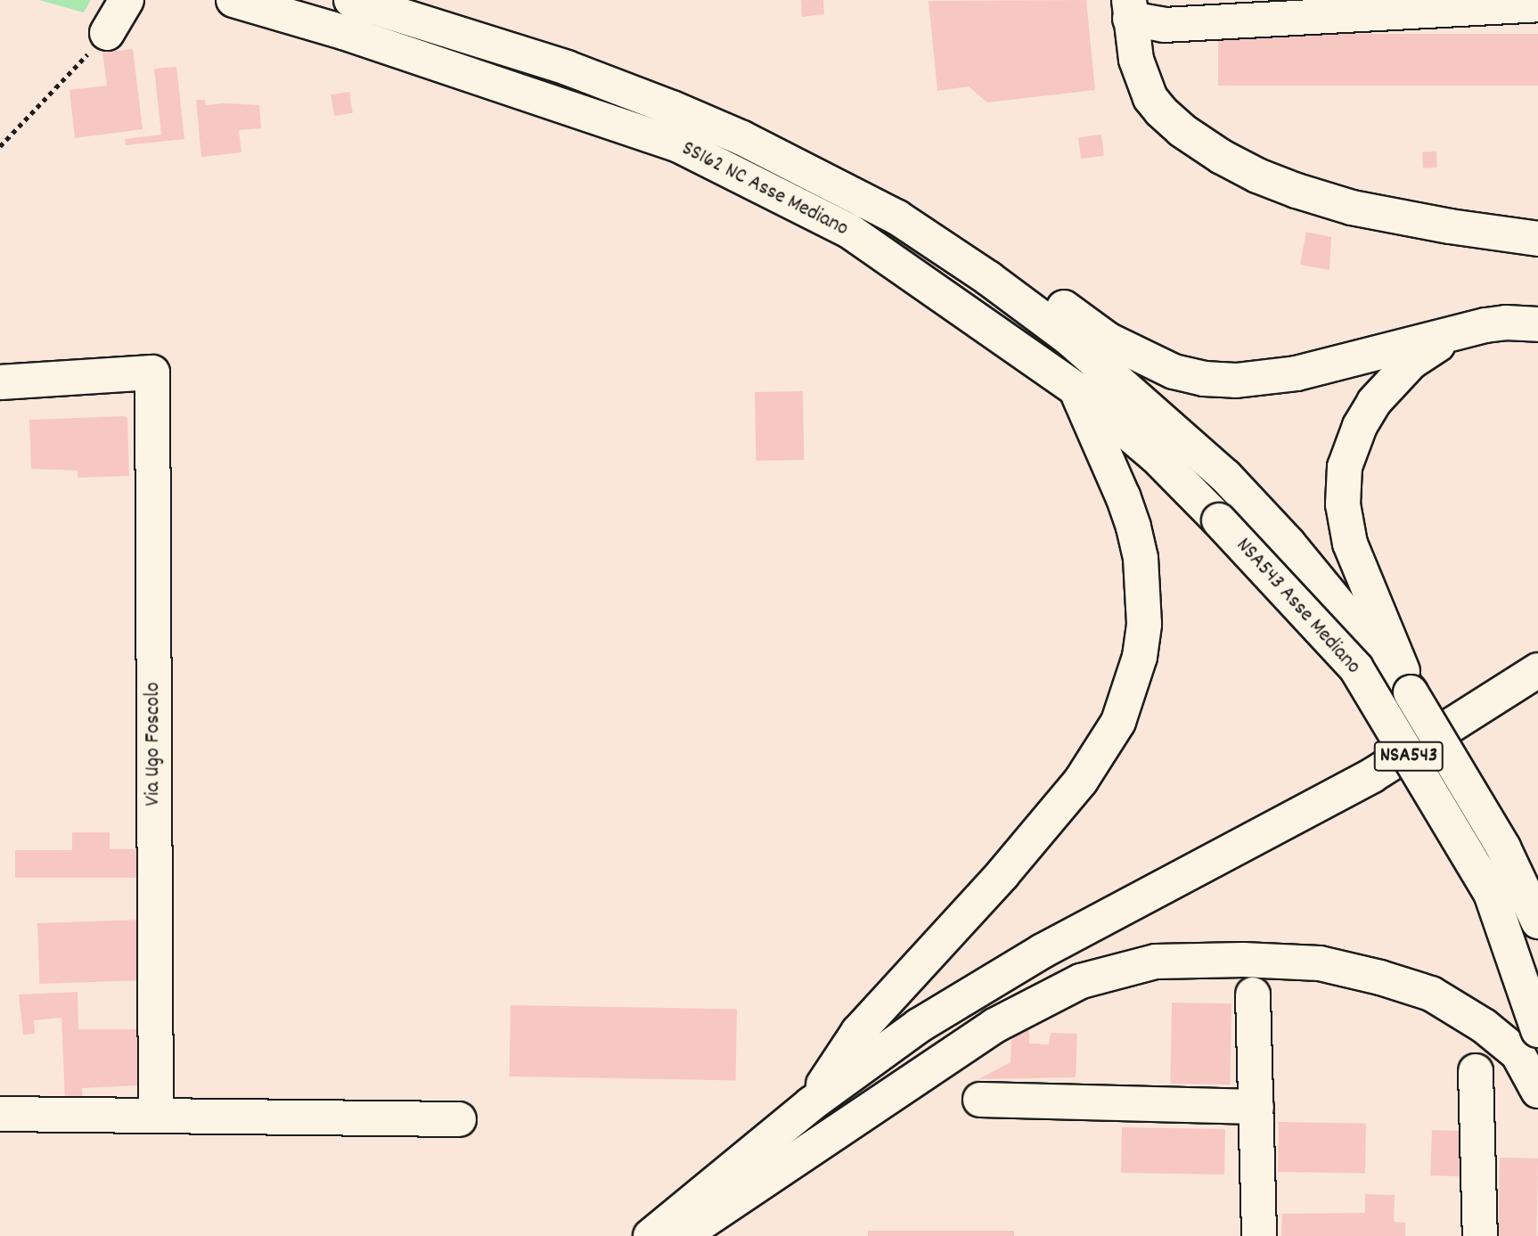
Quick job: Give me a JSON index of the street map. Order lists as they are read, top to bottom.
{
  "streets": {
    "main road": [
      "SS162 NC Asse Mediano",
      "NSA543 Asse Mediano",
      "Via Ugo Foscolo",
      "NSA543"
    ]
  },
  "crossings": [
    ["SS162 NC Asse Mediano", "NSA543 Asse Mediano"]
  ]
}
